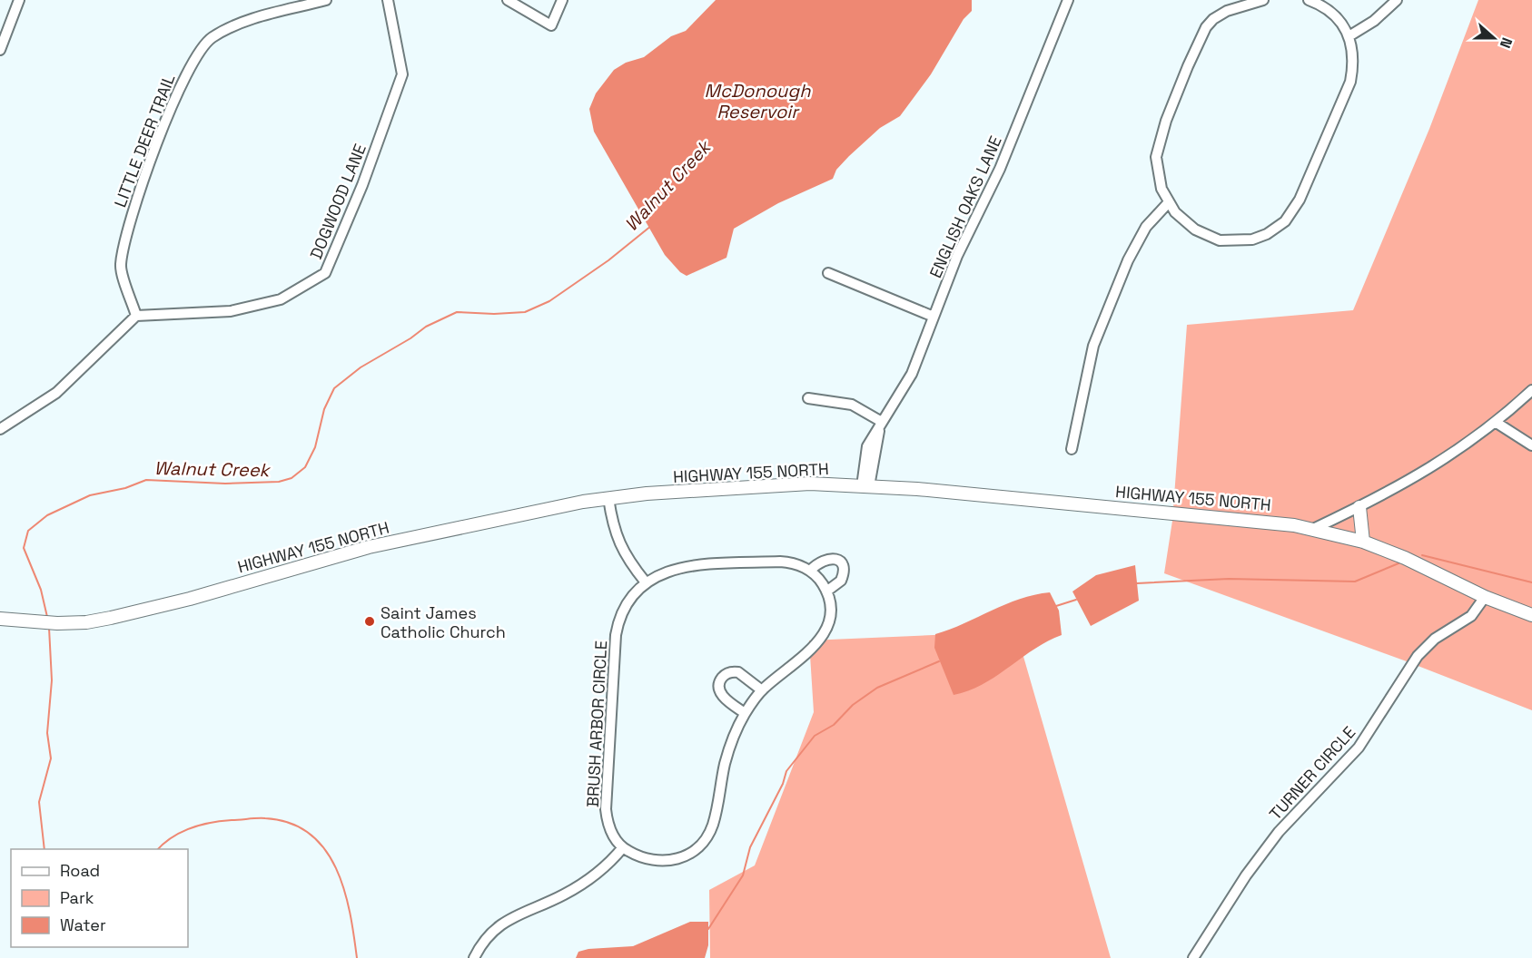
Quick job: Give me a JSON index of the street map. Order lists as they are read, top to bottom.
{
  "streets": {
    "main road": ["HIGHWAY 155 NORTH"],
    "street": [
      "LITTLE DEER TRAIL",
      "DOGWOOD LANE",
      "ENGLISH OAKS LANE",
      "BRUSH ARBOR CIRCLE",
      "TURNER CIRCLE"
    ]
  },
  "crossings": [
    ["LITTLE DEER TRAIL", "DOGWOOD LANE"],
    ["ENGLISH OAKS LANE", "HIGHWAY 155 NORTH"],
    ["HIGHWAY 155 NORTH", "TURNER CIRCLE"]
  ],
  "water": ["McDonough Reservoir", "Walnut Creek"],
  "places": ["Saint James Catholic Church"],
  "legend": ["Road", "Park", "Water"],
  "north": "right"
}
